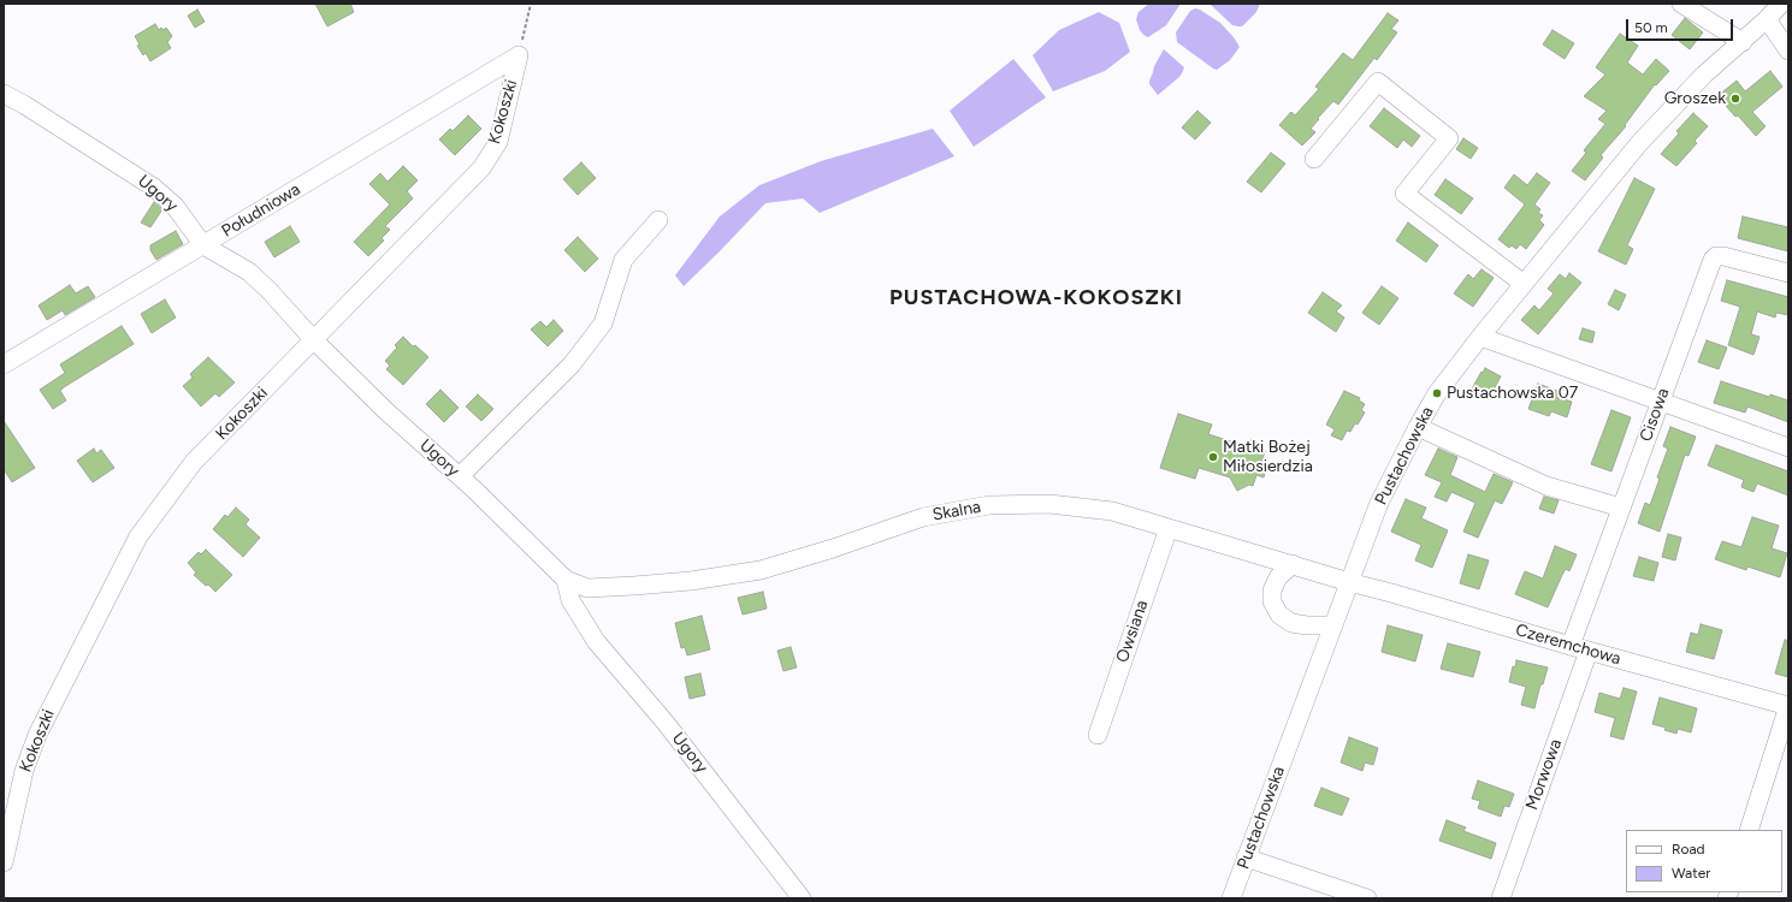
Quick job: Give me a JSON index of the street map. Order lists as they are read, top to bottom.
{
  "streets": {
    "street": [
      "Kokoszki",
      "Ugory",
      "Południowa",
      "Cisowa",
      "Pustachowska",
      "Skalna",
      "Owsiana",
      "Czeremchowa",
      "Morwowa"
    ]
  },
  "crossings": [
    ["Kokoszki", "Ugory"],
    ["Kokoszki", "Południowa"],
    ["Ugory", "Południowa"],
    ["Ugory", "Skalna"],
    ["Cisowa", "Czeremchowa"],
    ["Pustachowska", "Skalna"],
    ["Pustachowska", "Czeremchowa"],
    ["Skalna", "Owsiana"],
    ["Skalna", "Czeremchowa"],
    ["Czeremchowa", "Morwowa"]
  ],
  "districts": ["PUSTACHOWA-KOKOSZKI"],
  "places": ["Groszek", "Pustachowska 07", "Matki Bożej Miłosierdzia"],
  "legend": ["Road", "Water"],
  "scale_bar": "50 m"
}
